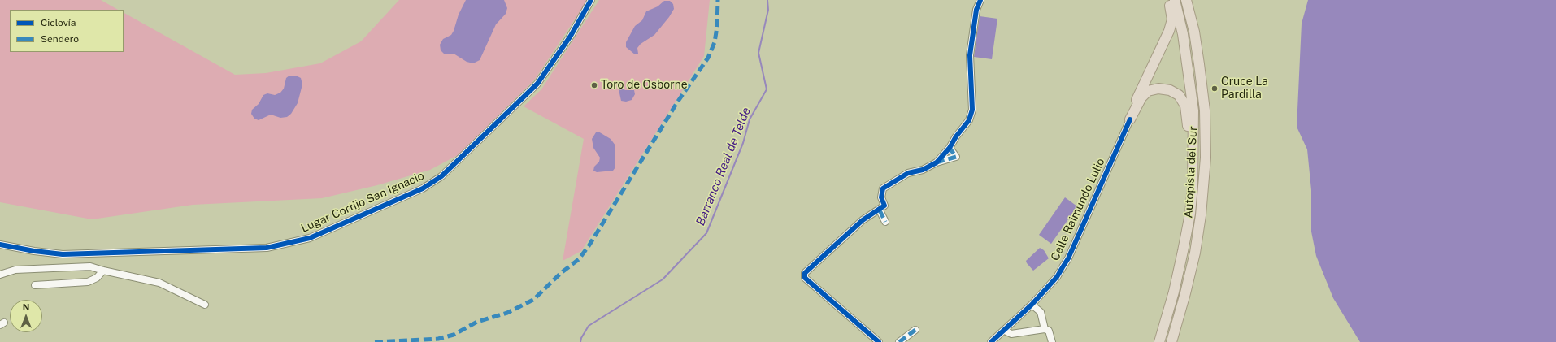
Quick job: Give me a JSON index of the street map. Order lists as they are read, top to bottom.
{
  "streets": {
    "highway": ["Autopista del Sur"],
    "street": ["Lugar Cortijo San Ignacio", "Calle Raimundo Lulio"]
  },
  "water": ["Barranco Real de Telde"],
  "places": ["Toro de Osborne", "Cruce La Pardilla"],
  "legend": ["Ciclovía", "Sendero"],
  "north": "top"
}
